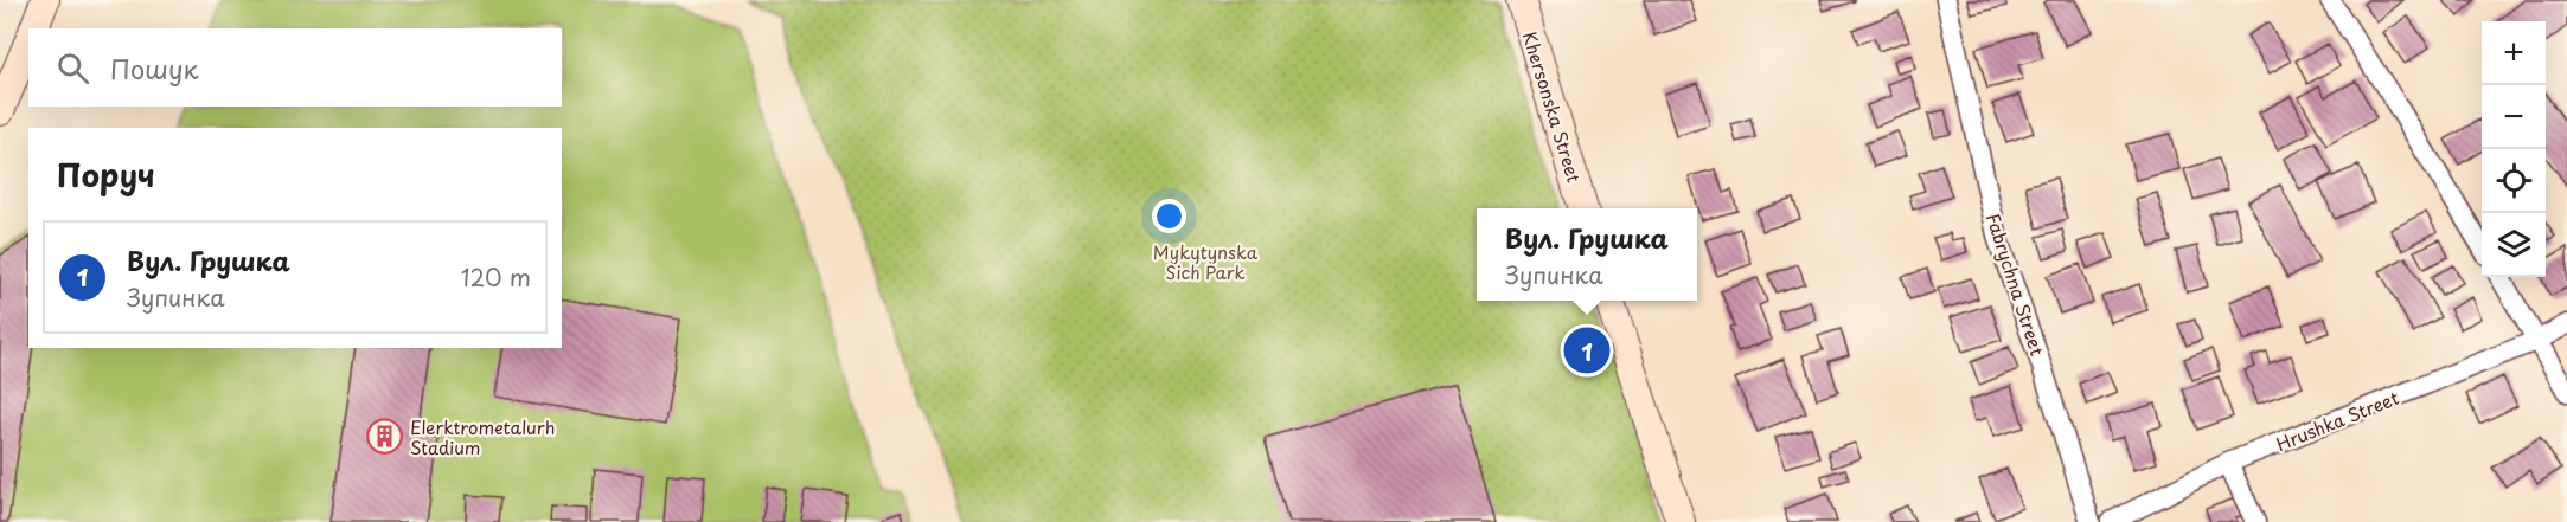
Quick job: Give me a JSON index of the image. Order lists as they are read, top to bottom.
{
  "streets": {
    "main road": ["Khersonska Street"],
    "street": ["Fabrychna Street", "Hrushka Street"]
  },
  "parks": ["Mykytynska Sich Park"],
  "places": {
    "building": ["Elerktrometalurh Stadium"]
  },
  "page": {
    "map_buttons": ["+", "−"],
    "search": "Пошук",
    "heading": "Поруч",
    "popup": ["Вул. Грушка", "Зупинка"],
    "list": [
      {
        "mark": "1",
        "name": "Вул. Грушка",
        "note": "Зупинка",
        "value": "120 m"
      }
    ],
    "pins": "1"
  }
}
